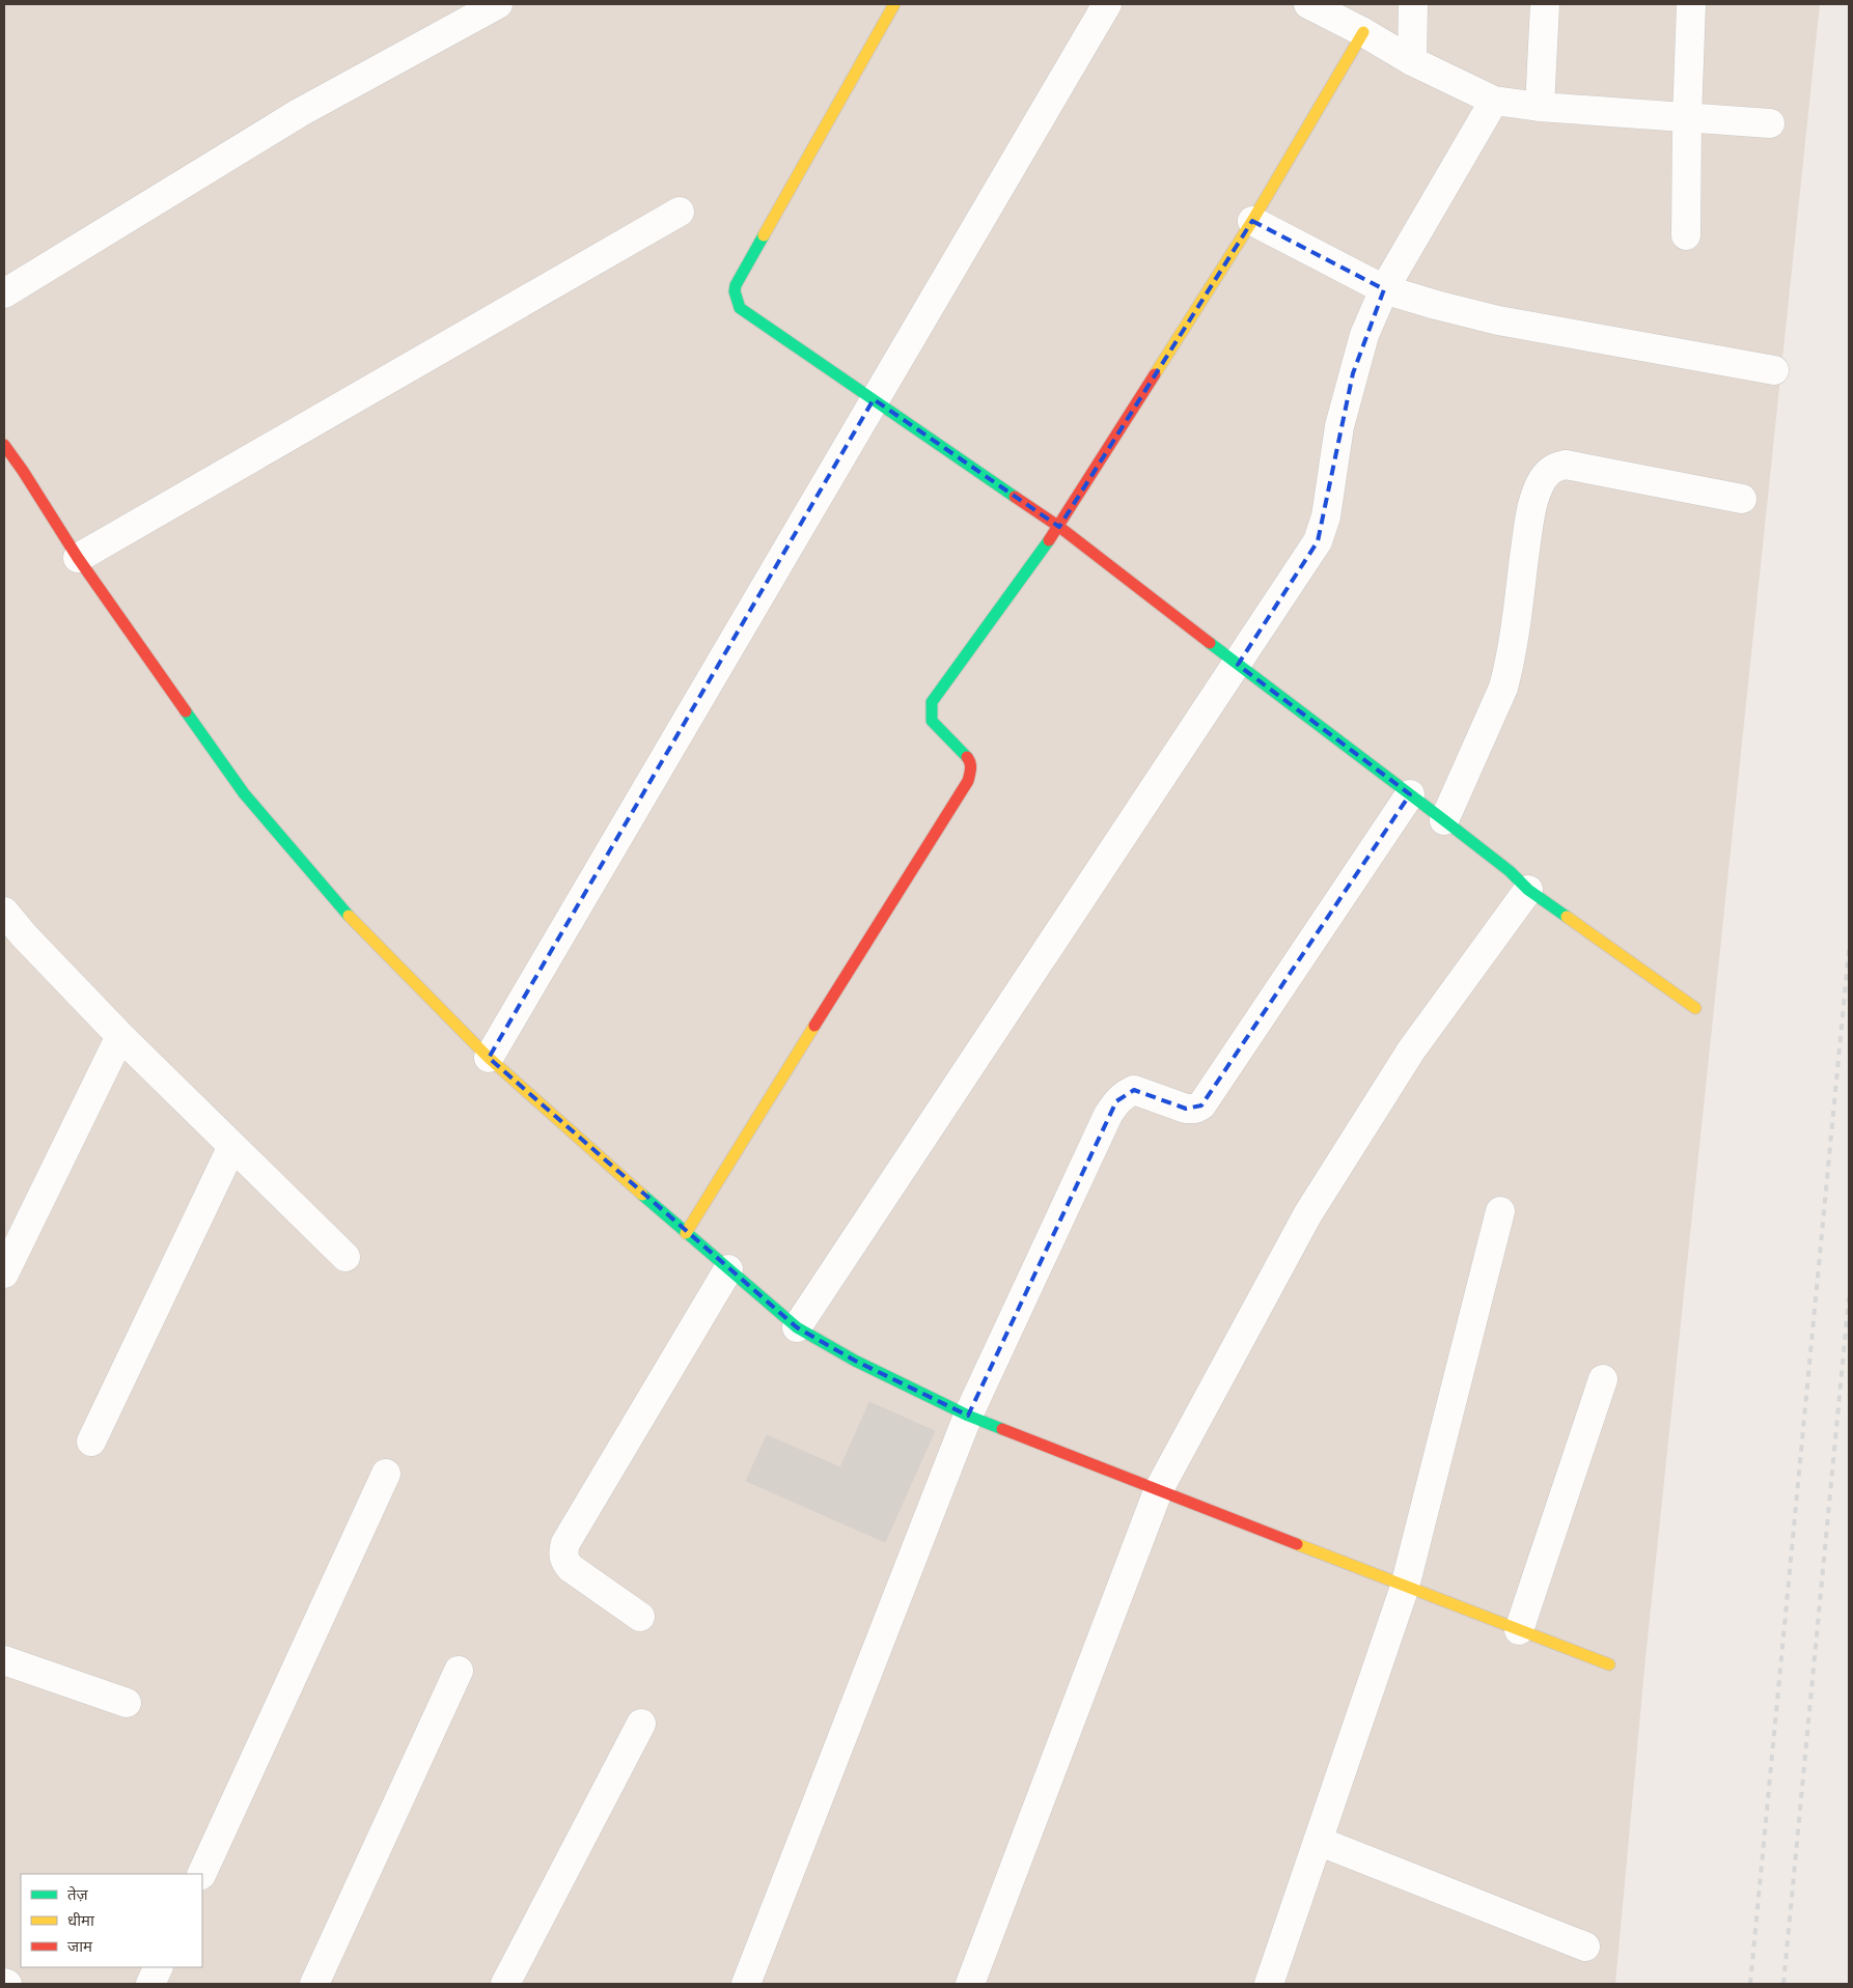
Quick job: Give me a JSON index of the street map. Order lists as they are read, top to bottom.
{
  "legend": ["तेज़", "धीमा", "जाम"]
}
